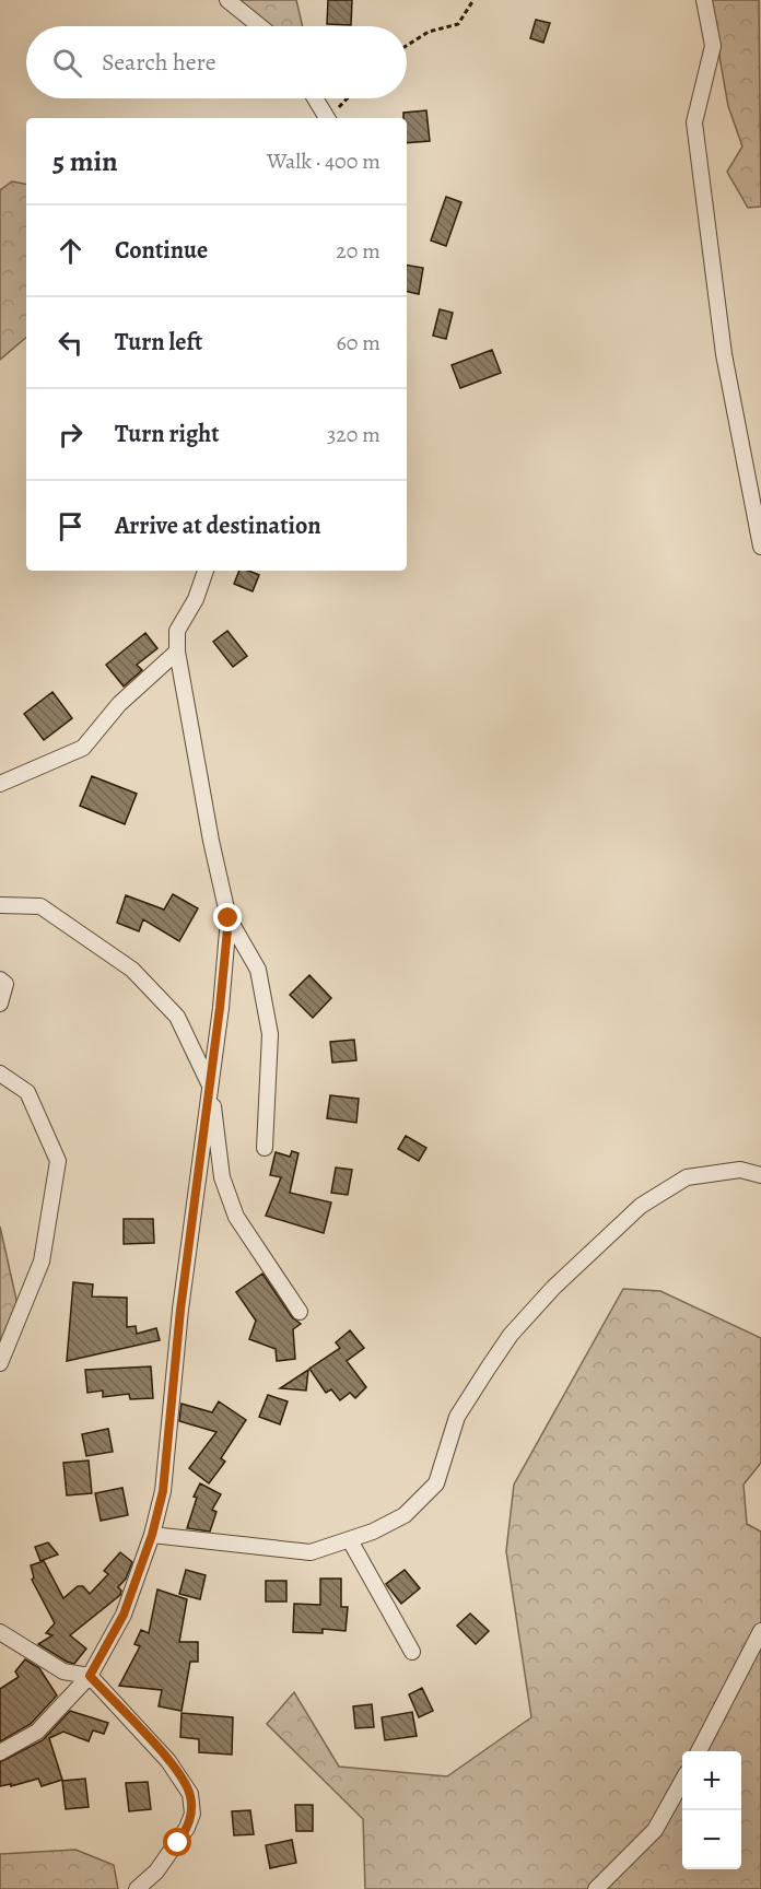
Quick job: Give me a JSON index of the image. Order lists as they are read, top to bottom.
{
  "page": {
    "search": "Search here",
    "heading": ["5 min", "Walk · 400 m"],
    "list": [
      ["Continue", "20 m"],
      ["Turn left", "60 m"],
      ["Turn right", "320 m"],
      "Arrive at destination"
    ],
    "map_buttons": ["+", "−"]
  }
}
